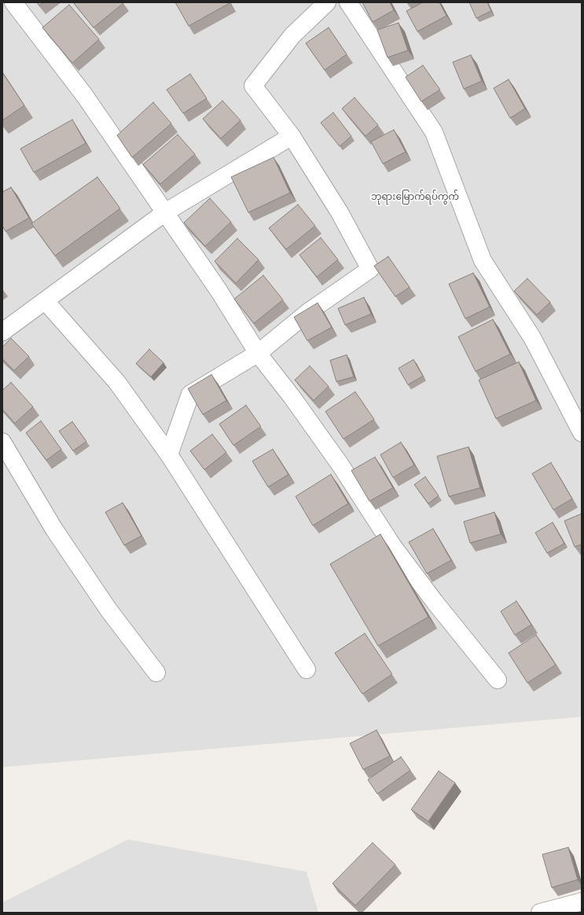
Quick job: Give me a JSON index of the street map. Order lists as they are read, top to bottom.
{
  "districts": ["ဘုရားမြောက်ရပ်ကွက်"]
}
